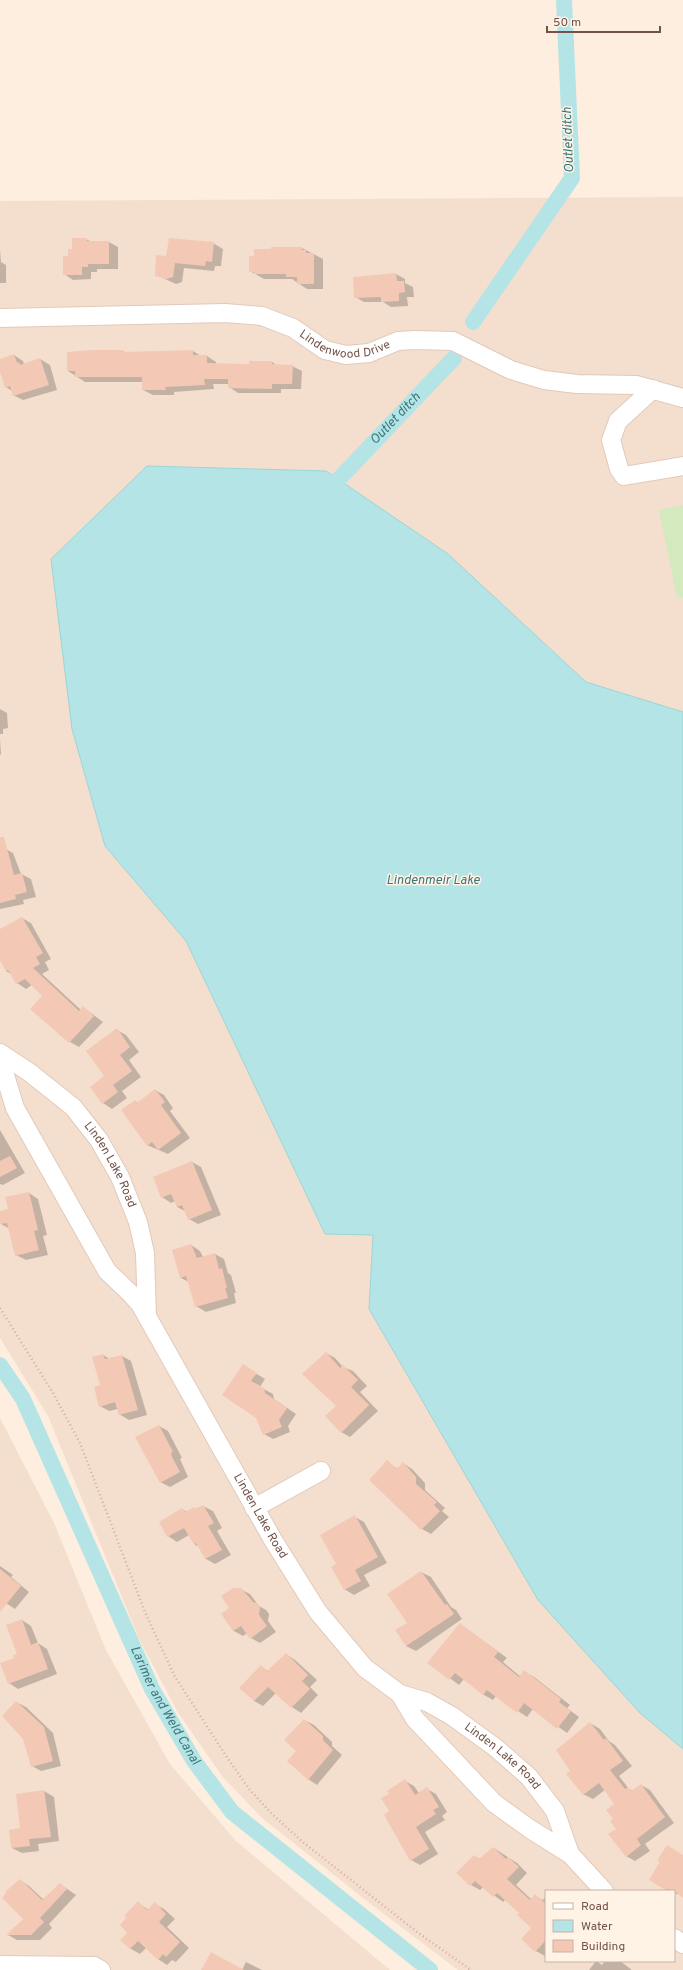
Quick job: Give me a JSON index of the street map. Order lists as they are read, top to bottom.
{
  "streets": {
    "street": ["Lindenwood Drive", "Linden Lake Road"]
  },
  "water": ["Outlet ditch", "Lindenmeir Lake", "Larimer and Weld Canal"],
  "legend": ["Road", "Water", "Building"],
  "scale_bar": "50 m"
}
